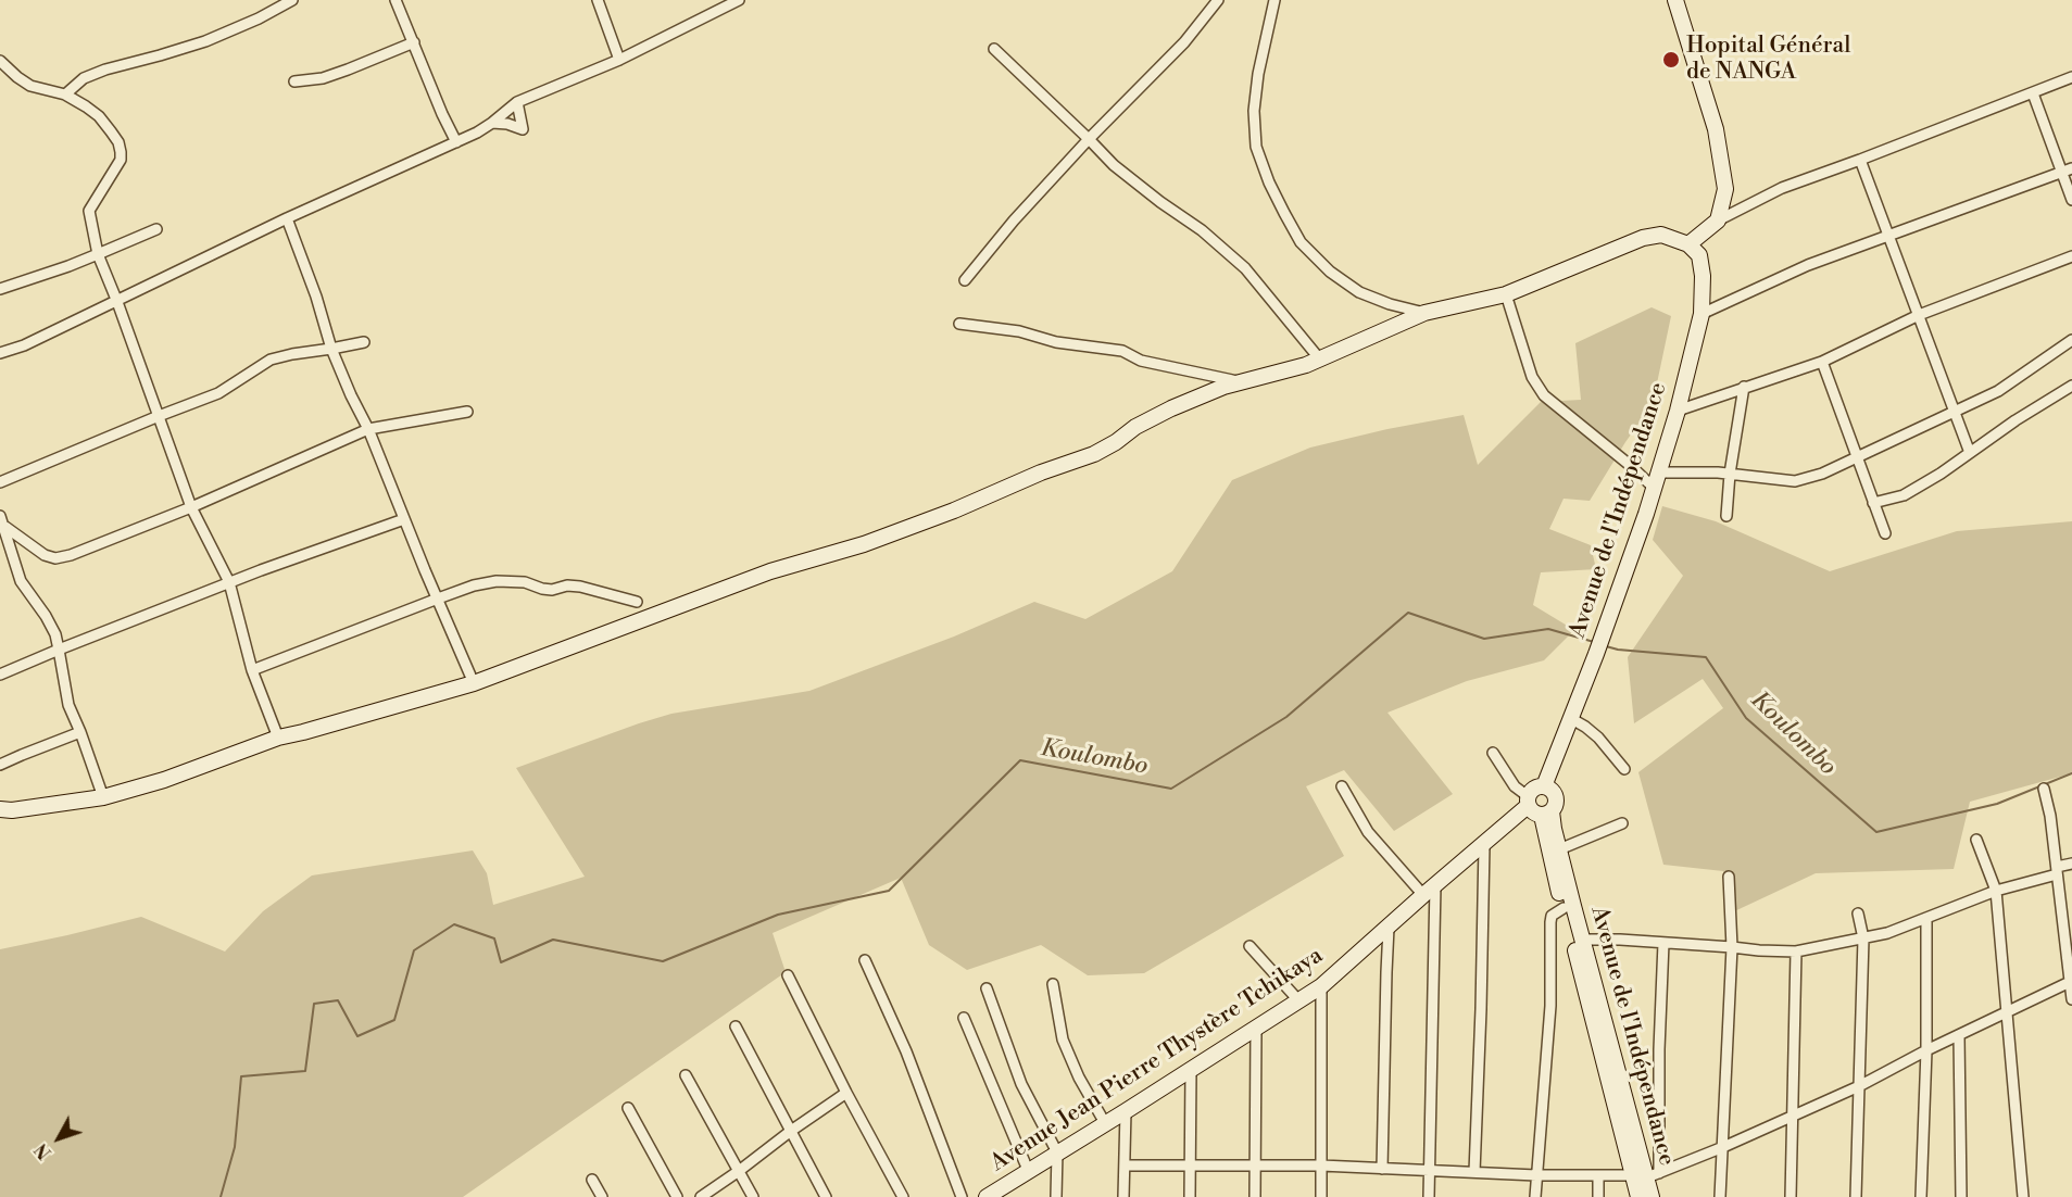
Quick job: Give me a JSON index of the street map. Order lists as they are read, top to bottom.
{
  "streets": {
    "street": ["Avenue de l'Indépendance", "Avenue Jean Pierre Thystère Tchikaya"]
  },
  "crossings": [
    ["Avenue de l'Indépendance", "Avenue Jean Pierre Thystère Tchikaya"]
  ],
  "water": ["Koulombo"],
  "places": ["Hopital Général de NANGA"],
  "north": "bottom left"
}
